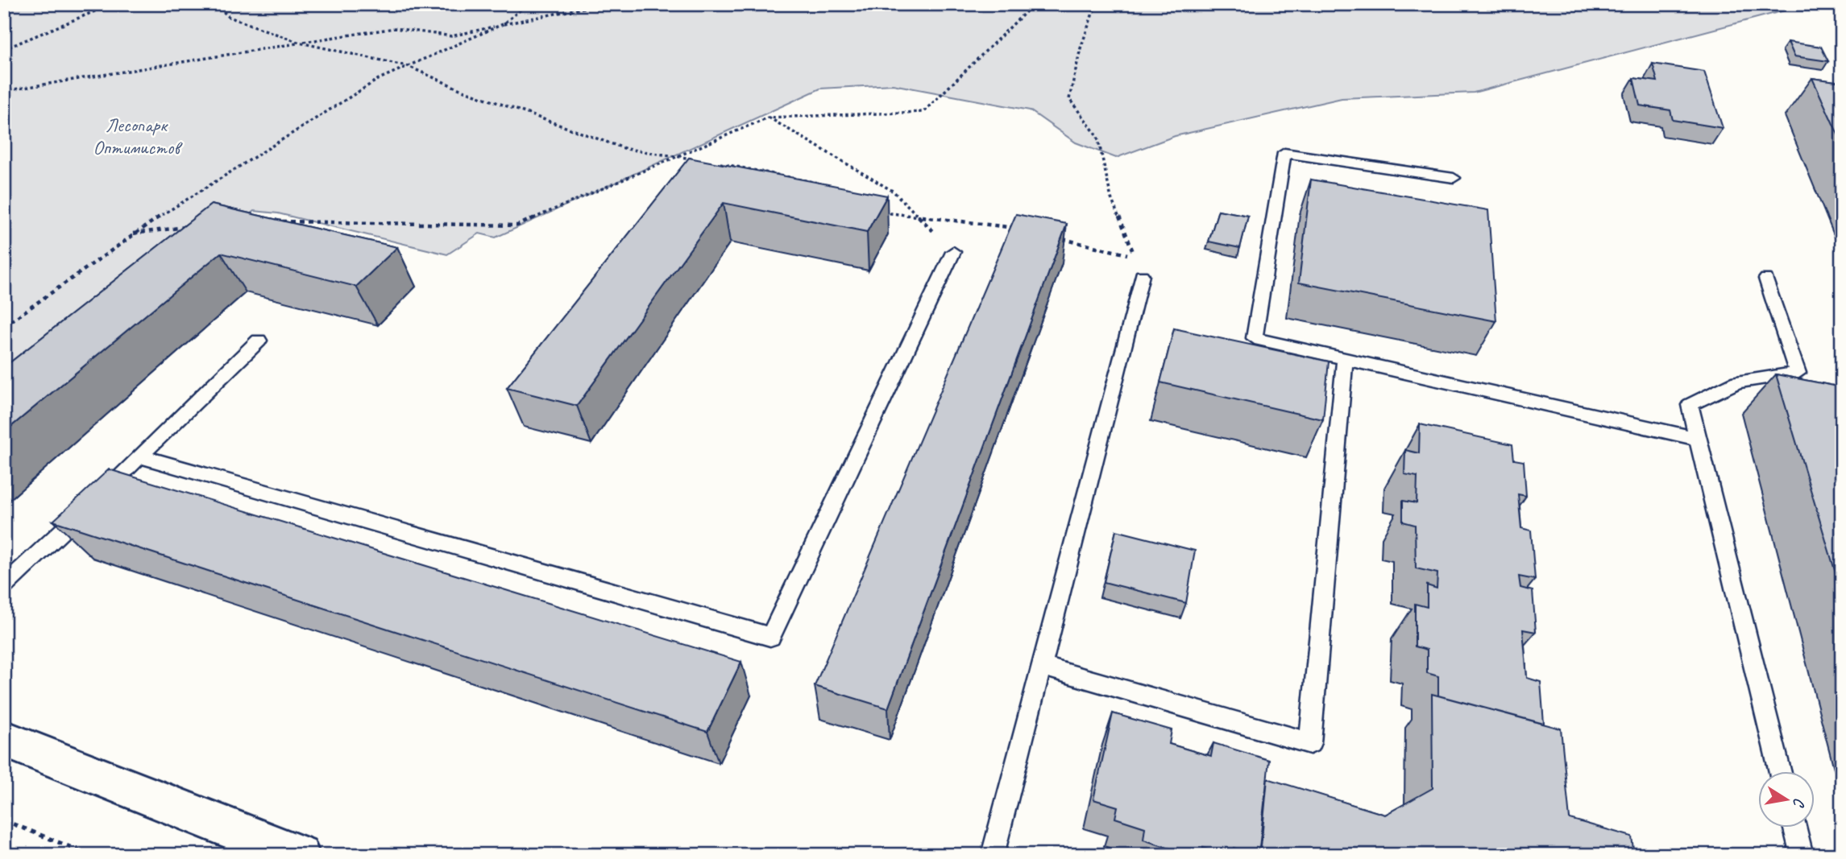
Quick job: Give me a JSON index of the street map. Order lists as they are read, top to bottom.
{
  "parks": ["Лесопарк Оптимистов"],
  "north": "right"
}
